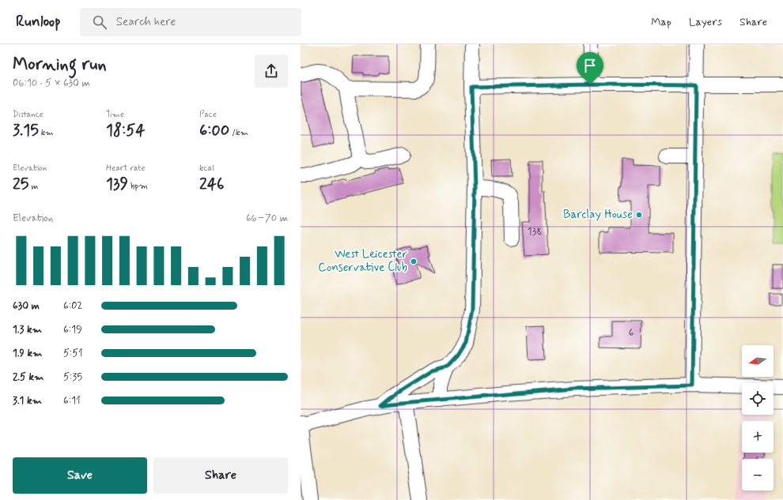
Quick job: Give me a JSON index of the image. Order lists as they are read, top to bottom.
{
  "places": ["Barclay House", "West Leicester Conservative Club"],
  "house_numbers": ["138", "6"],
  "north": "left",
  "page": {
    "header": "Runloop",
    "search": "Search here",
    "nav": ["Map", "Layers", "Share"],
    "heading": ["Morning run", "06:10 · 5 × 630 m"],
    "stats": [
      ["Distance", "3.15 km"],
      ["Time", "18:54"],
      ["Pace", "6:00 /km"],
      ["Elevation", "25 m"],
      ["Heart rate", "139 bpm"],
      ["kcal", "246"]
    ],
    "chart": ["Elevation", "66–70 m"],
    "list": [
      {
        "name": "630 m",
        "note": "6:02"
      },
      {
        "name": "1.3 km",
        "note": "6:19"
      },
      {
        "name": "1.9 km",
        "note": "5:51"
      },
      {
        "name": "2.5 km",
        "note": "5:35"
      },
      {
        "name": "3.1 km",
        "note": "6:11"
      }
    ],
    "map_buttons": ["+", "−"],
    "buttons": ["Save", "Share"]
  }
}
